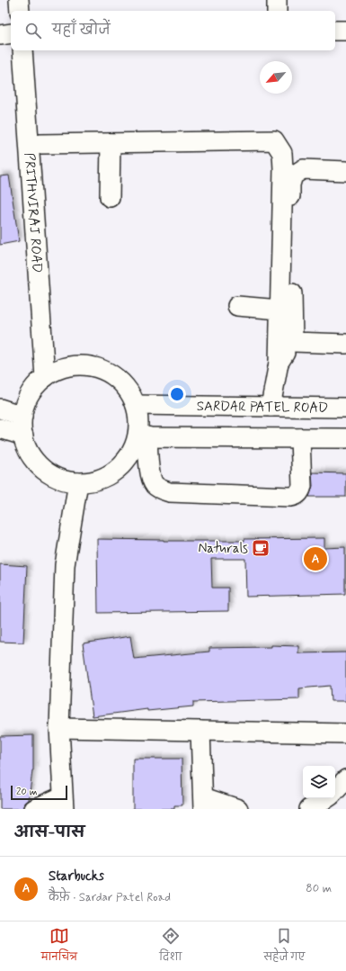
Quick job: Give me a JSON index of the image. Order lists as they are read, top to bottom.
{
  "streets": {
    "street": ["PRITHVIRAJ ROAD", "SARDAR PATEL ROAD"]
  },
  "crossings": [
    ["PRITHVIRAJ ROAD", "SARDAR PATEL ROAD"]
  ],
  "places": {
    "cafe": ["Naturals"]
  },
  "scale_bar": "20 m",
  "north": "bottom left",
  "page": {
    "search": "यहाँ खोजें",
    "pins": "A",
    "scale": "20 m",
    "heading": "आस-पास",
    "list": [
      {
        "mark": "A",
        "name": "Starbucks",
        "note": "कैफ़े · Sardar Patel Road",
        "value": "80 m"
      }
    ],
    "nav": ["मानचित्र", "दिशा", "सहेजे गए"]
  }
}
